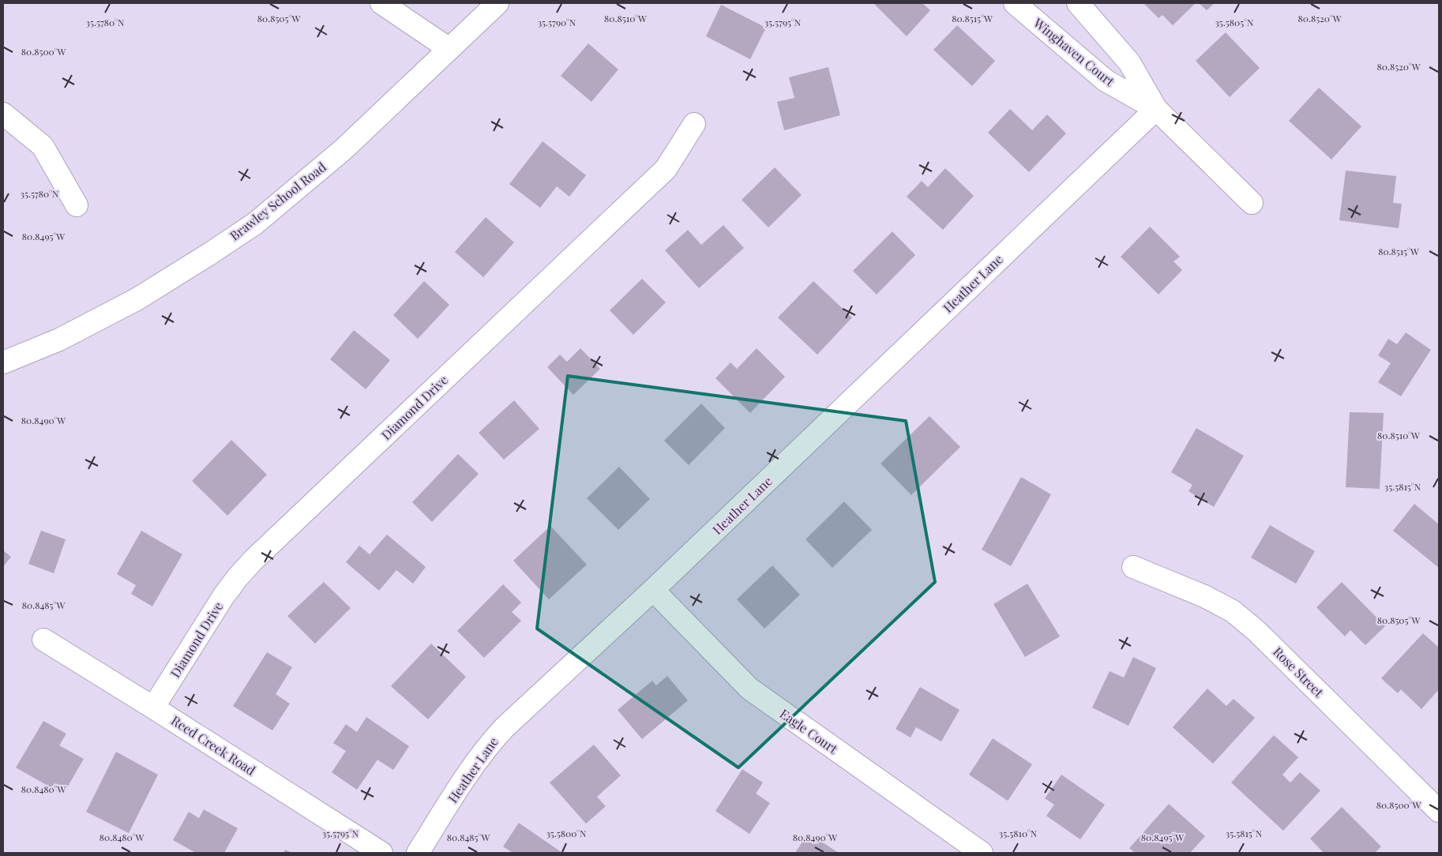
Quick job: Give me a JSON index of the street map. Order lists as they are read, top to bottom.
{
  "streets": {
    "street": [
      "Winghaven Court",
      "Brawley School Road",
      "Heather Lane",
      "Diamond Drive",
      "Rose Street",
      "Eagle Court",
      "Reed Creek Road"
    ]
  },
  "crossings": [
    ["Winghaven Court", "Heather Lane"],
    ["Heather Lane", "Eagle Court"],
    ["Diamond Drive", "Reed Creek Road"]
  ],
  "coordinates": [
    "80.8505°W",
    "80.8510°W",
    "80.8515°W",
    "80.8520°W",
    "35.5780°N",
    "35.5790°N",
    "35.5795°N",
    "35.5805°N",
    "80.8500°W",
    "80.8495°W",
    "80.8490°W",
    "35.5815°N",
    "80.8485°W",
    "80.8480°W",
    "35.5800°N",
    "35.5810°N"
  ]
}
